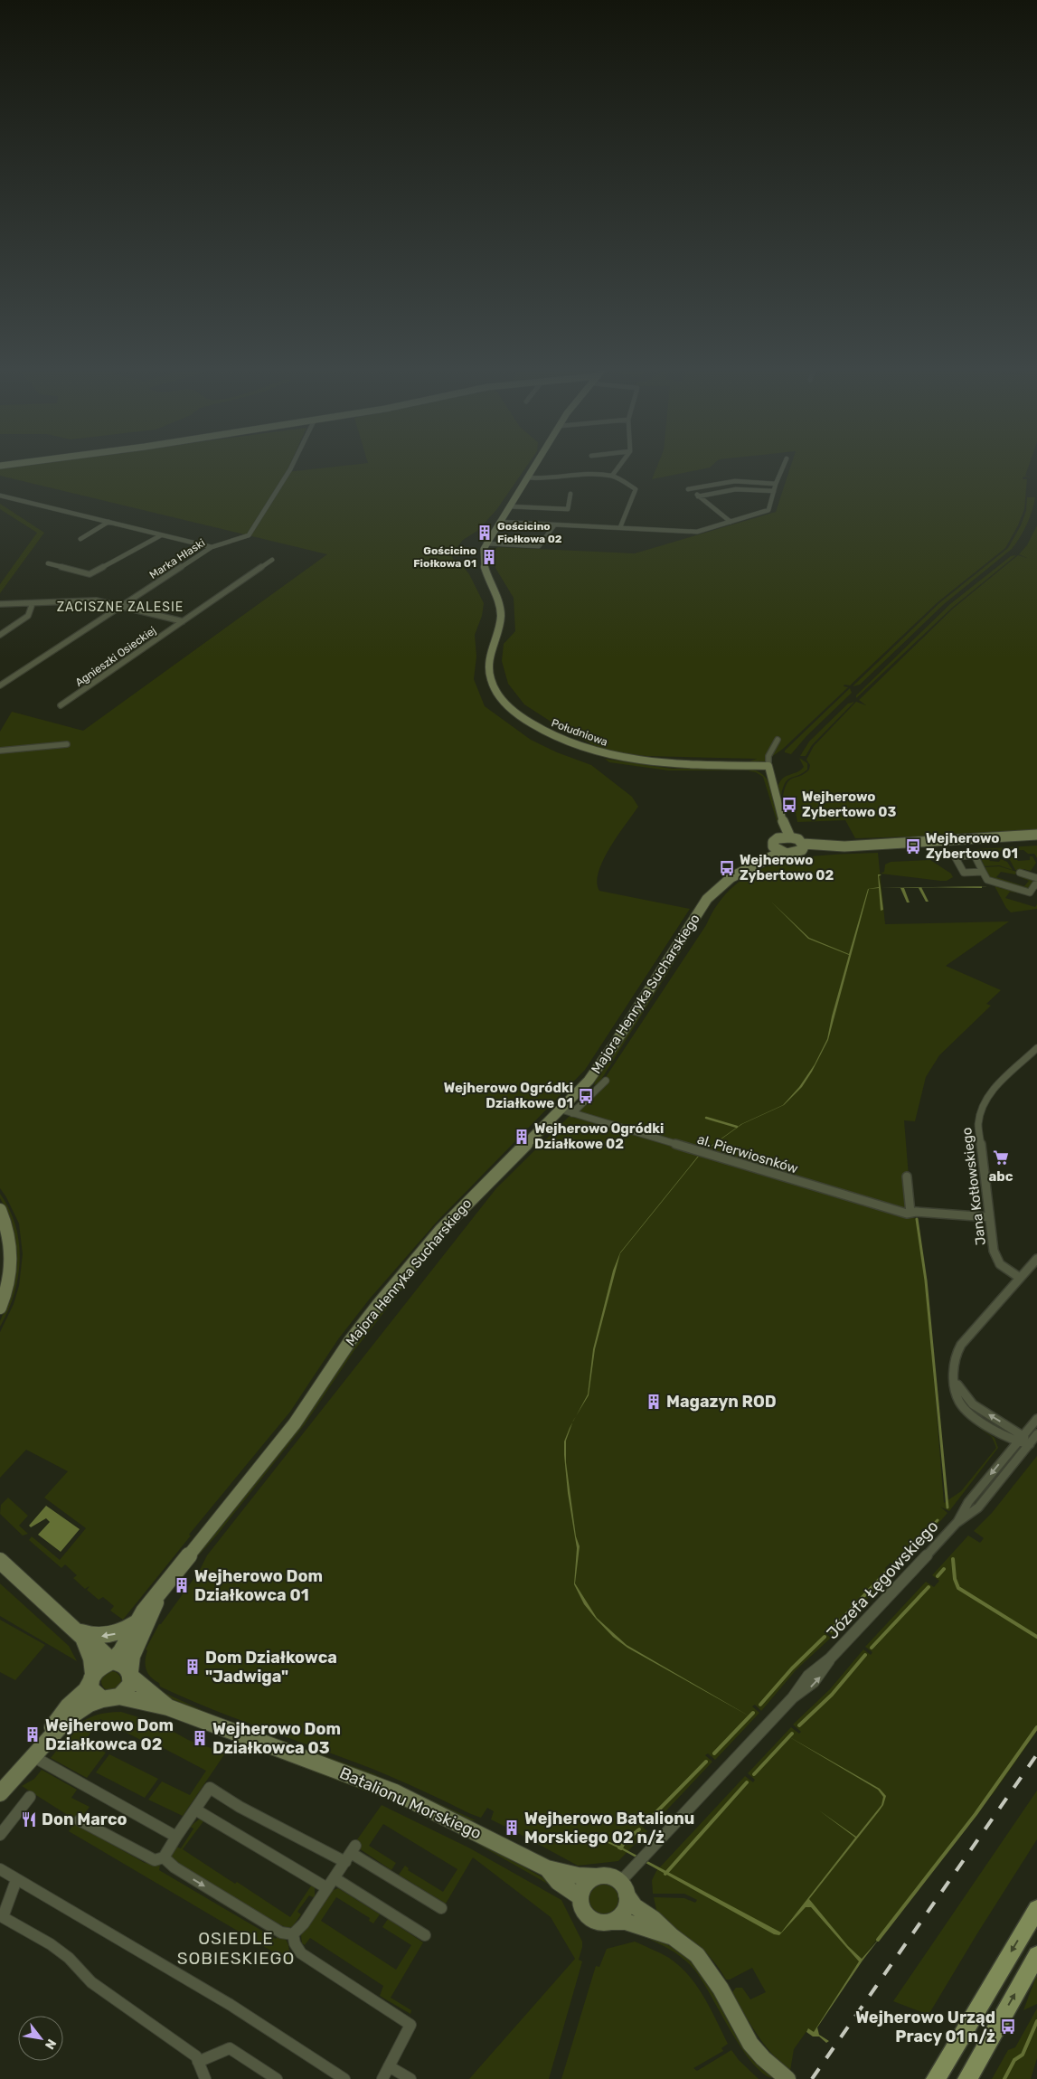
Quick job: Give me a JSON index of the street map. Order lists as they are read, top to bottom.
{
  "streets": {
    "street": [
      "Marka Hłaski",
      "Agnieszki Osieckiej",
      "Południowa",
      "Majora Henryka Sucharskiego",
      "al. Pierwiosnków",
      "Jana Kotłowskiego",
      "Józefa Łęgowskiego",
      "Batalionu Morskiego"
    ]
  },
  "crossings": [
    ["Majora Henryka Sucharskiego", "al. Pierwiosnków"],
    ["Majora Henryka Sucharskiego", "Batalionu Morskiego"],
    ["al. Pierwiosnków", "Jana Kotłowskiego"],
    ["Józefa Łęgowskiego", "Batalionu Morskiego"]
  ],
  "districts": ["ZACISZNE ZALESIE", "OSIEDLE SOBIESKIEGO"],
  "places": {
    "building": [
      "Gościcino Fiołkowa 02",
      "Gościcino Fiołkowa 01",
      "Wejherowo Ogródki Działkowe 02",
      "Magazyn ROD",
      "Wejherowo Dom Działkowca 01",
      "Dom Działkowca \"Jadwiga\"",
      "Wejherowo Dom Działkowca 02",
      "Wejherowo Dom Działkowca 03",
      "Wejherowo Batalionu Morskiego 02 n/ż"
    ],
    "bus stop": [
      "Wejherowo Zybertowo 03",
      "Wejherowo Zybertowo 01",
      "Wejherowo Zybertowo 02",
      "Wejherowo Ogródki Działkowe 01",
      "Wejherowo Urząd Pracy 01 n/ż"
    ],
    "supermarket": ["abc"],
    "restaurant": ["Don Marco"]
  },
  "north": "bottom right"
}
